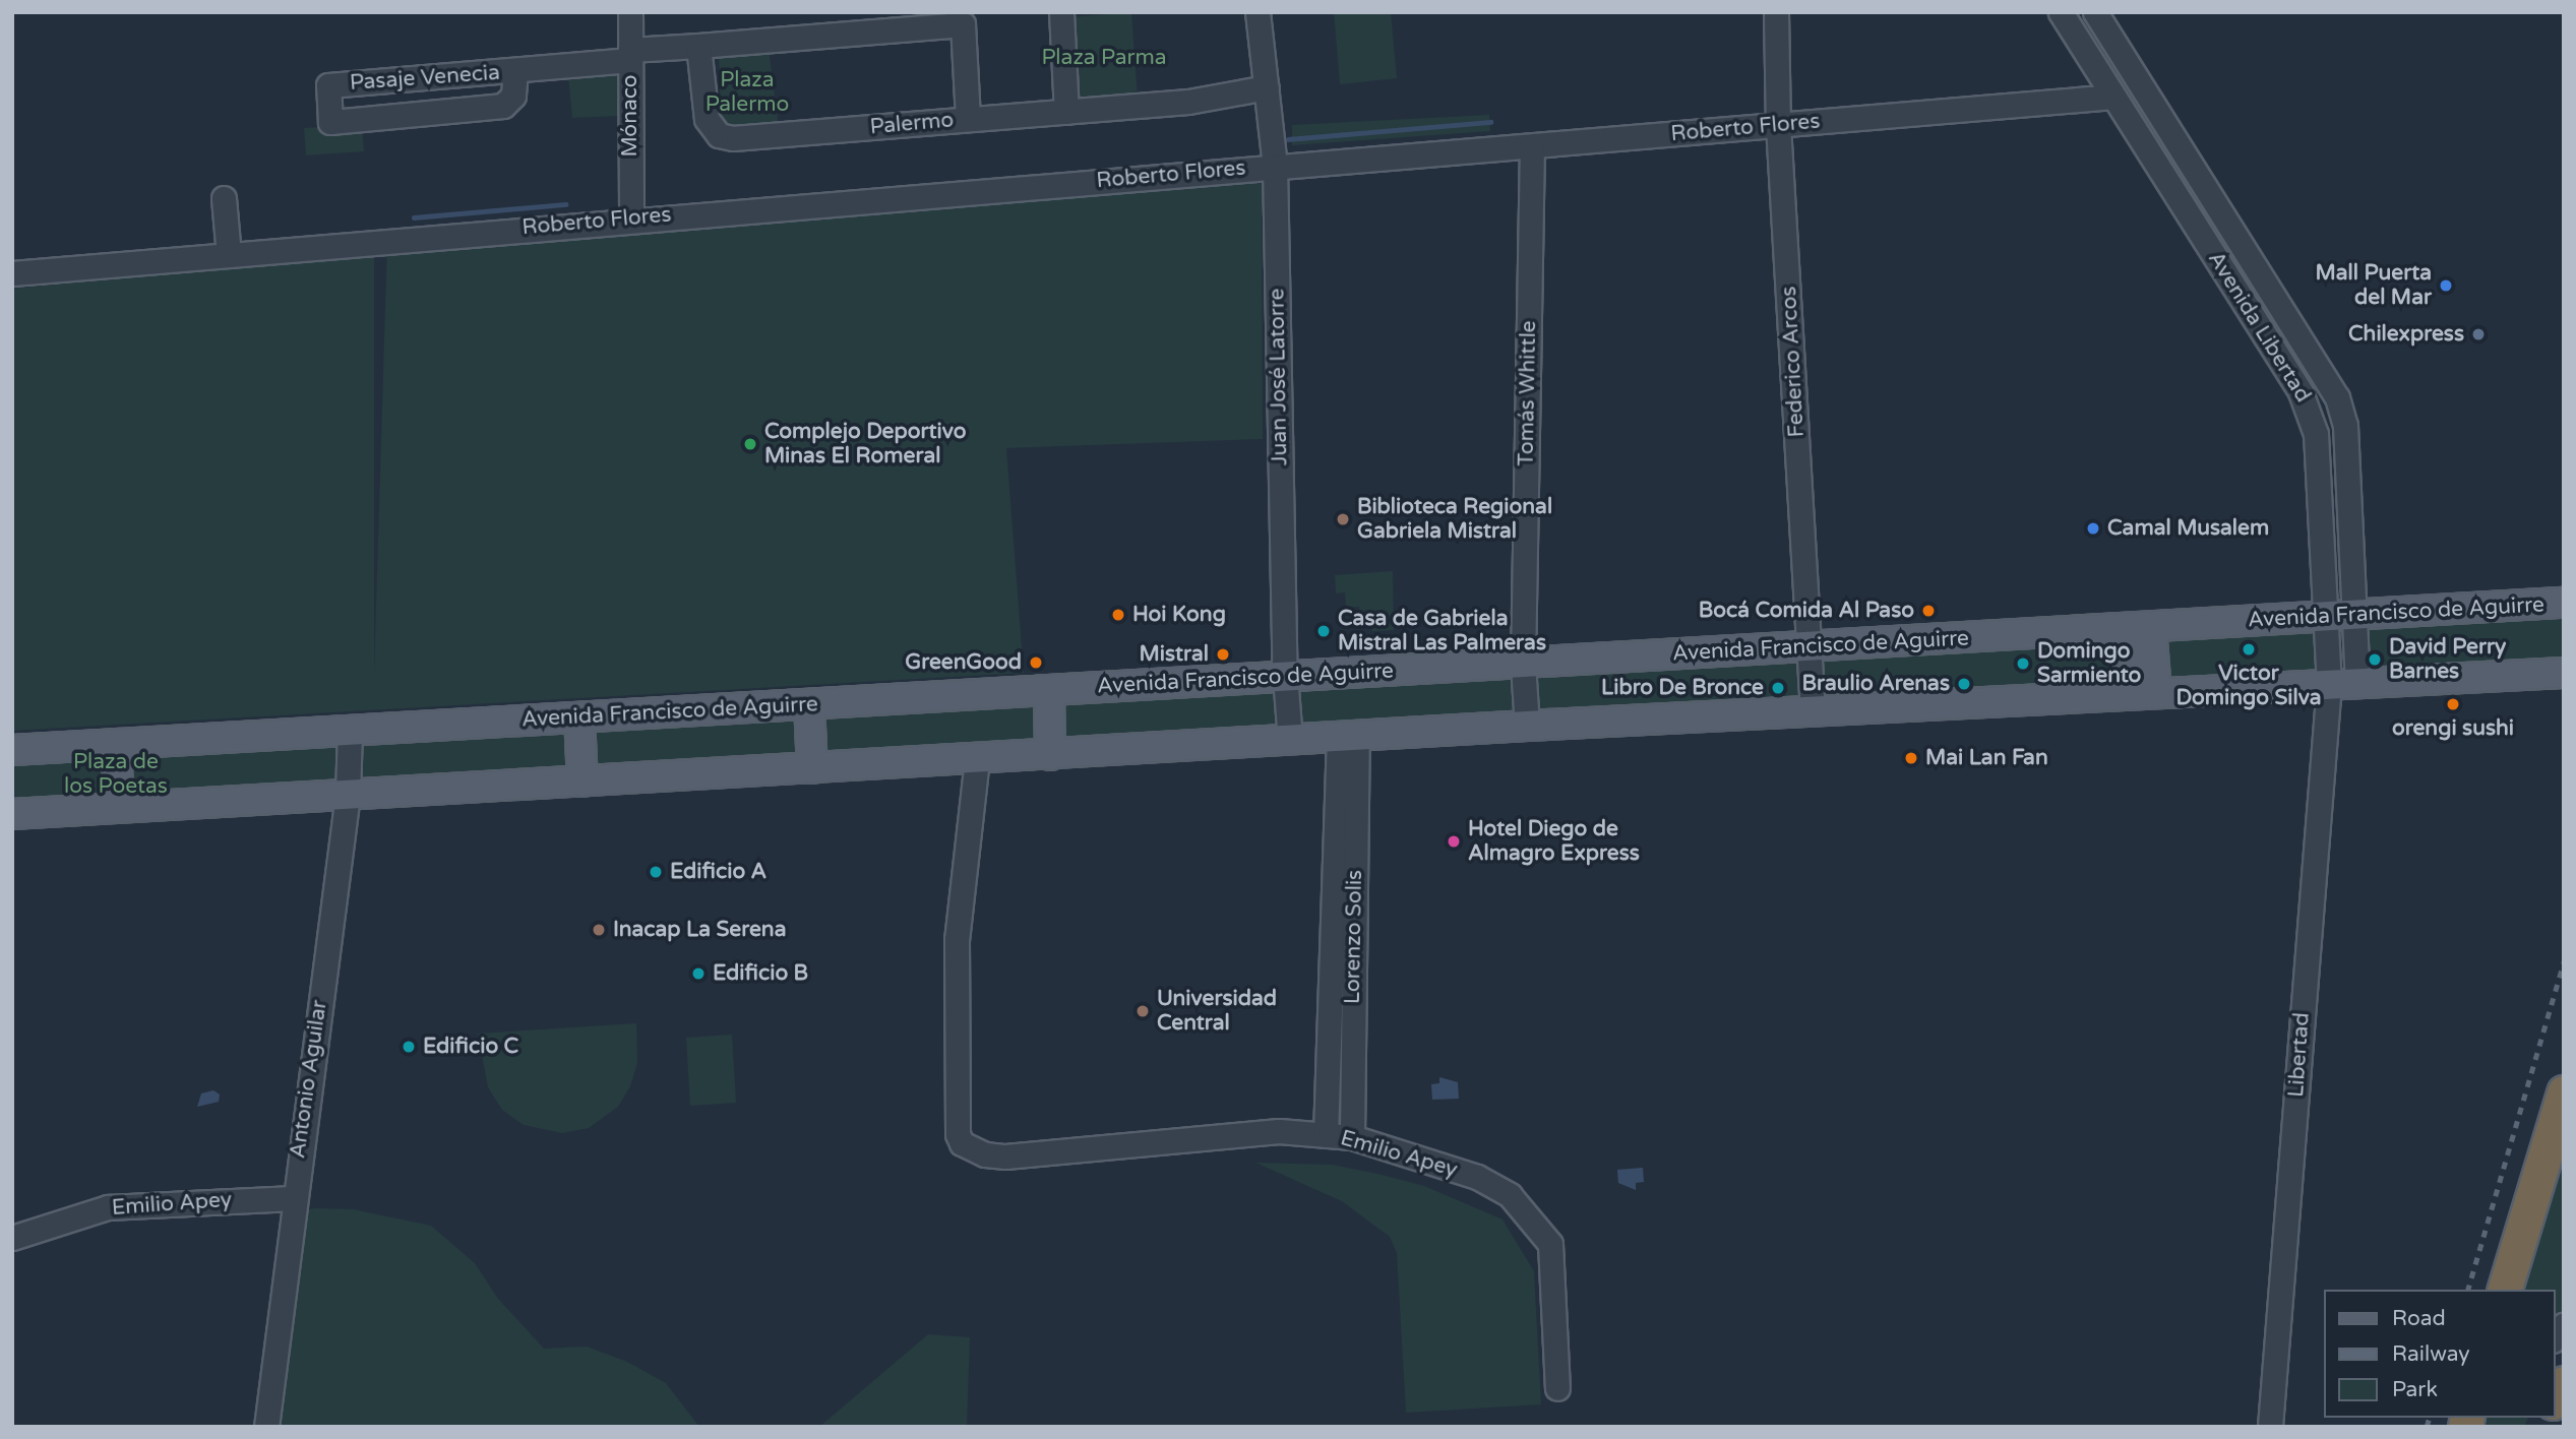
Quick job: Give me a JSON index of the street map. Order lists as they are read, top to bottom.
{
  "streets": {
    "main road": ["Avenida Francisco de Aguirre"],
    "street": [
      "Pasaje Venecia",
      "Mónaco",
      "Palermo",
      "Roberto Flores",
      "Avenida Libertad",
      "Federico Arcos",
      "Juan José Latorre",
      "Tomás Whittle",
      "Lorenzo Solis",
      "Libertad",
      "Antonio Aguilar",
      "Emilio Apey"
    ]
  },
  "crossings": [
    ["Pasaje Venecia", "Mónaco"],
    ["Mónaco", "Roberto Flores"],
    ["Palermo", "Juan José Latorre"],
    ["Roberto Flores", "Avenida Libertad"],
    ["Roberto Flores", "Federico Arcos"],
    ["Roberto Flores", "Juan José Latorre"],
    ["Roberto Flores", "Tomás Whittle"],
    ["Avenida Libertad", "Avenida Francisco de Aguirre"],
    ["Avenida Libertad", "Libertad"],
    ["Federico Arcos", "Avenida Francisco de Aguirre"],
    ["Juan José Latorre", "Avenida Francisco de Aguirre"],
    ["Tomás Whittle", "Avenida Francisco de Aguirre"],
    ["Avenida Francisco de Aguirre", "Antonio Aguilar"],
    ["Lorenzo Solis", "Emilio Apey"],
    ["Antonio Aguilar", "Emilio Apey"]
  ],
  "parks": ["Plaza Parma", "Plaza Palermo", "Plaza de los Poetas"],
  "places": [
    "Mall Puerta del Mar",
    "Chilexpress",
    "Complejo Deportivo Minas El Romeral",
    "Biblioteca Regional Gabriela Mistral",
    "Camal Musalem",
    "Bocá Comida Al Paso",
    "Hoi Kong",
    "Casa de Gabriela Mistral Las Palmeras",
    "Victor Domingo Silva",
    "Mistral",
    "David Perry Barnes",
    "GreenGood",
    "Domingo Sarmiento",
    "Braulio Arenas",
    "Libro De Bronce",
    "orengi sushi",
    "Mai Lan Fan",
    "Hotel Diego de Almagro Express",
    "Edificio A",
    "Inacap La Serena",
    "Edificio B",
    "Universidad Central",
    "Edificio C"
  ],
  "legend": ["Road", "Railway", "Park"]
}
